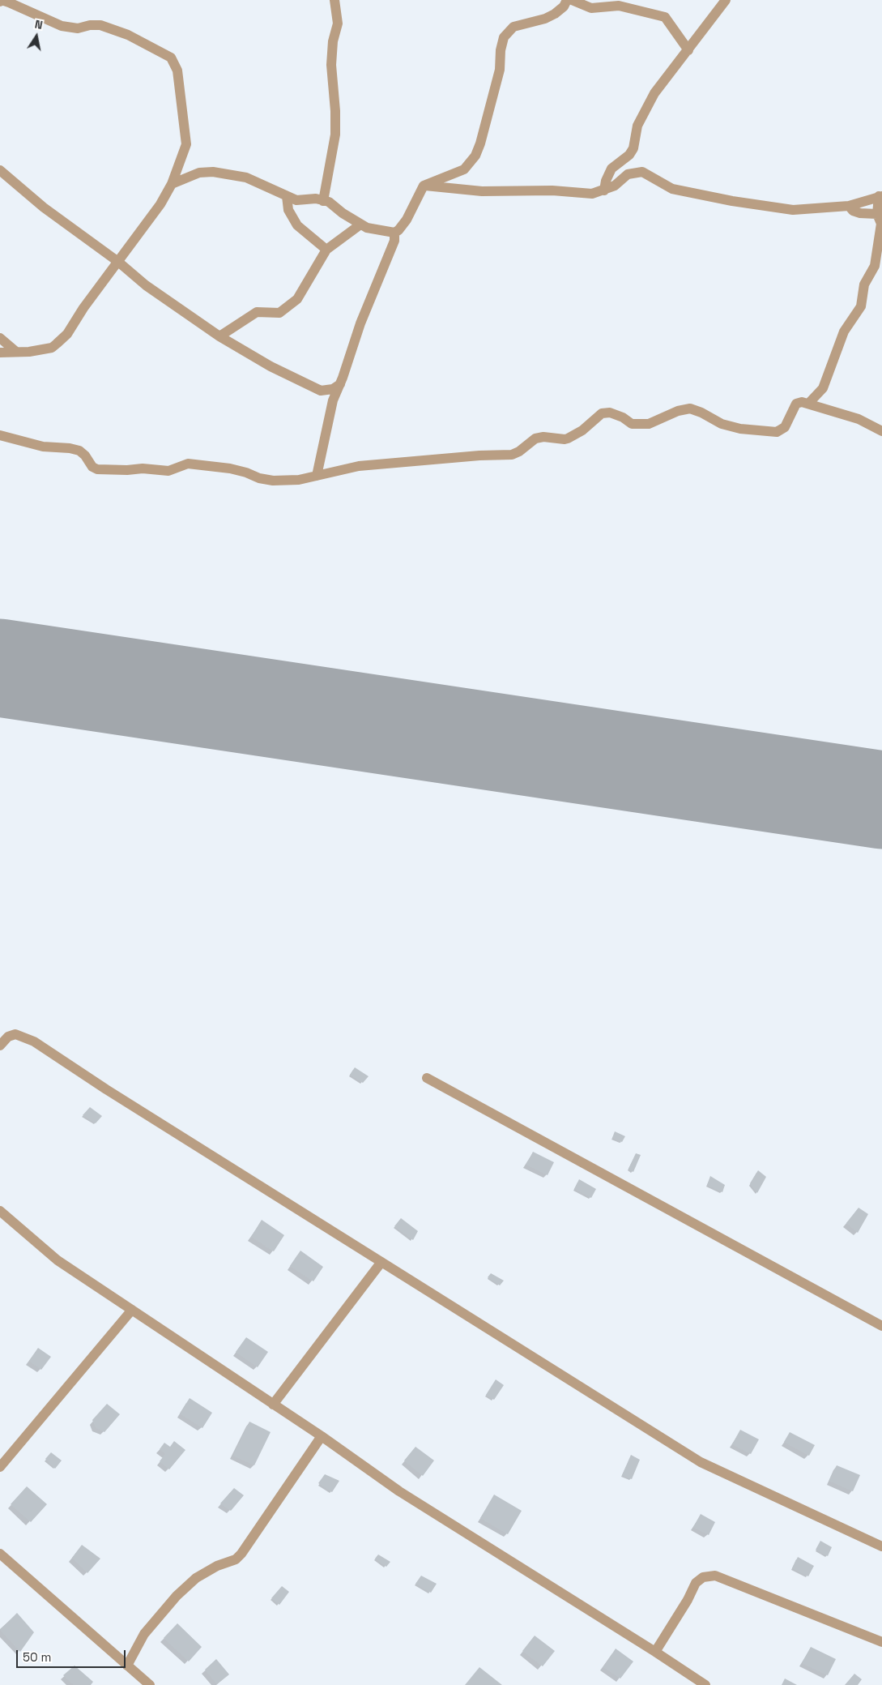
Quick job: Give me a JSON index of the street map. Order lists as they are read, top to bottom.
{
  "scale_bar": "50 m",
  "north": "top"
}
